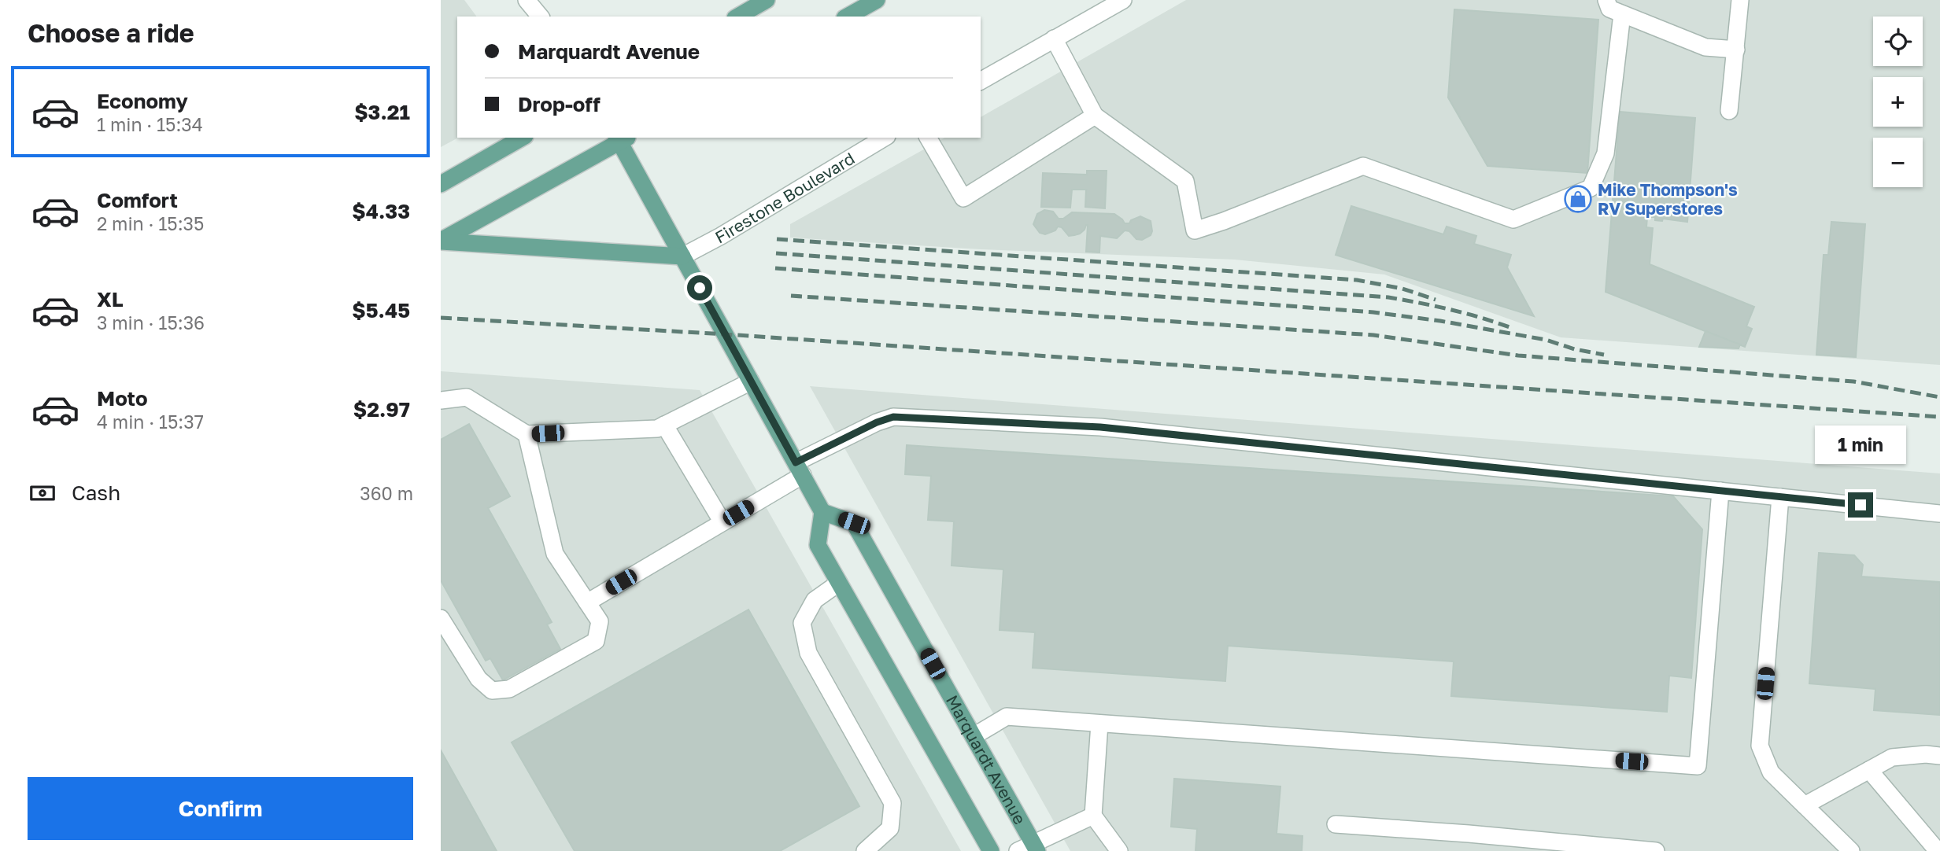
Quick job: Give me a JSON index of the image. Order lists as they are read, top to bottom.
{
  "streets": {
    "main road": ["Marquardt Avenue"],
    "street": ["Firestone Boulevard"]
  },
  "places": {
    "shop": ["Mike Thompson's RV Superstores"]
  },
  "page": {
    "heading": "Choose a ride",
    "map_buttons": ["+", "−"],
    "banner": ["Marquardt Avenue", "Drop-off"],
    "list": [
      {
        "name": "Economy",
        "note": "1 min · 15:34",
        "value": "$3.21"
      },
      {
        "name": "Comfort",
        "note": "2 min · 15:35",
        "value": "$4.33"
      },
      {
        "name": "XL",
        "note": "3 min · 15:36",
        "value": "$5.45"
      },
      {
        "name": "Moto",
        "note": "4 min · 15:37",
        "value": "$2.97"
      }
    ],
    "bubble": "1 min",
    "pay": ["Cash", "360 m"],
    "buttons": "Confirm"
  }
}
